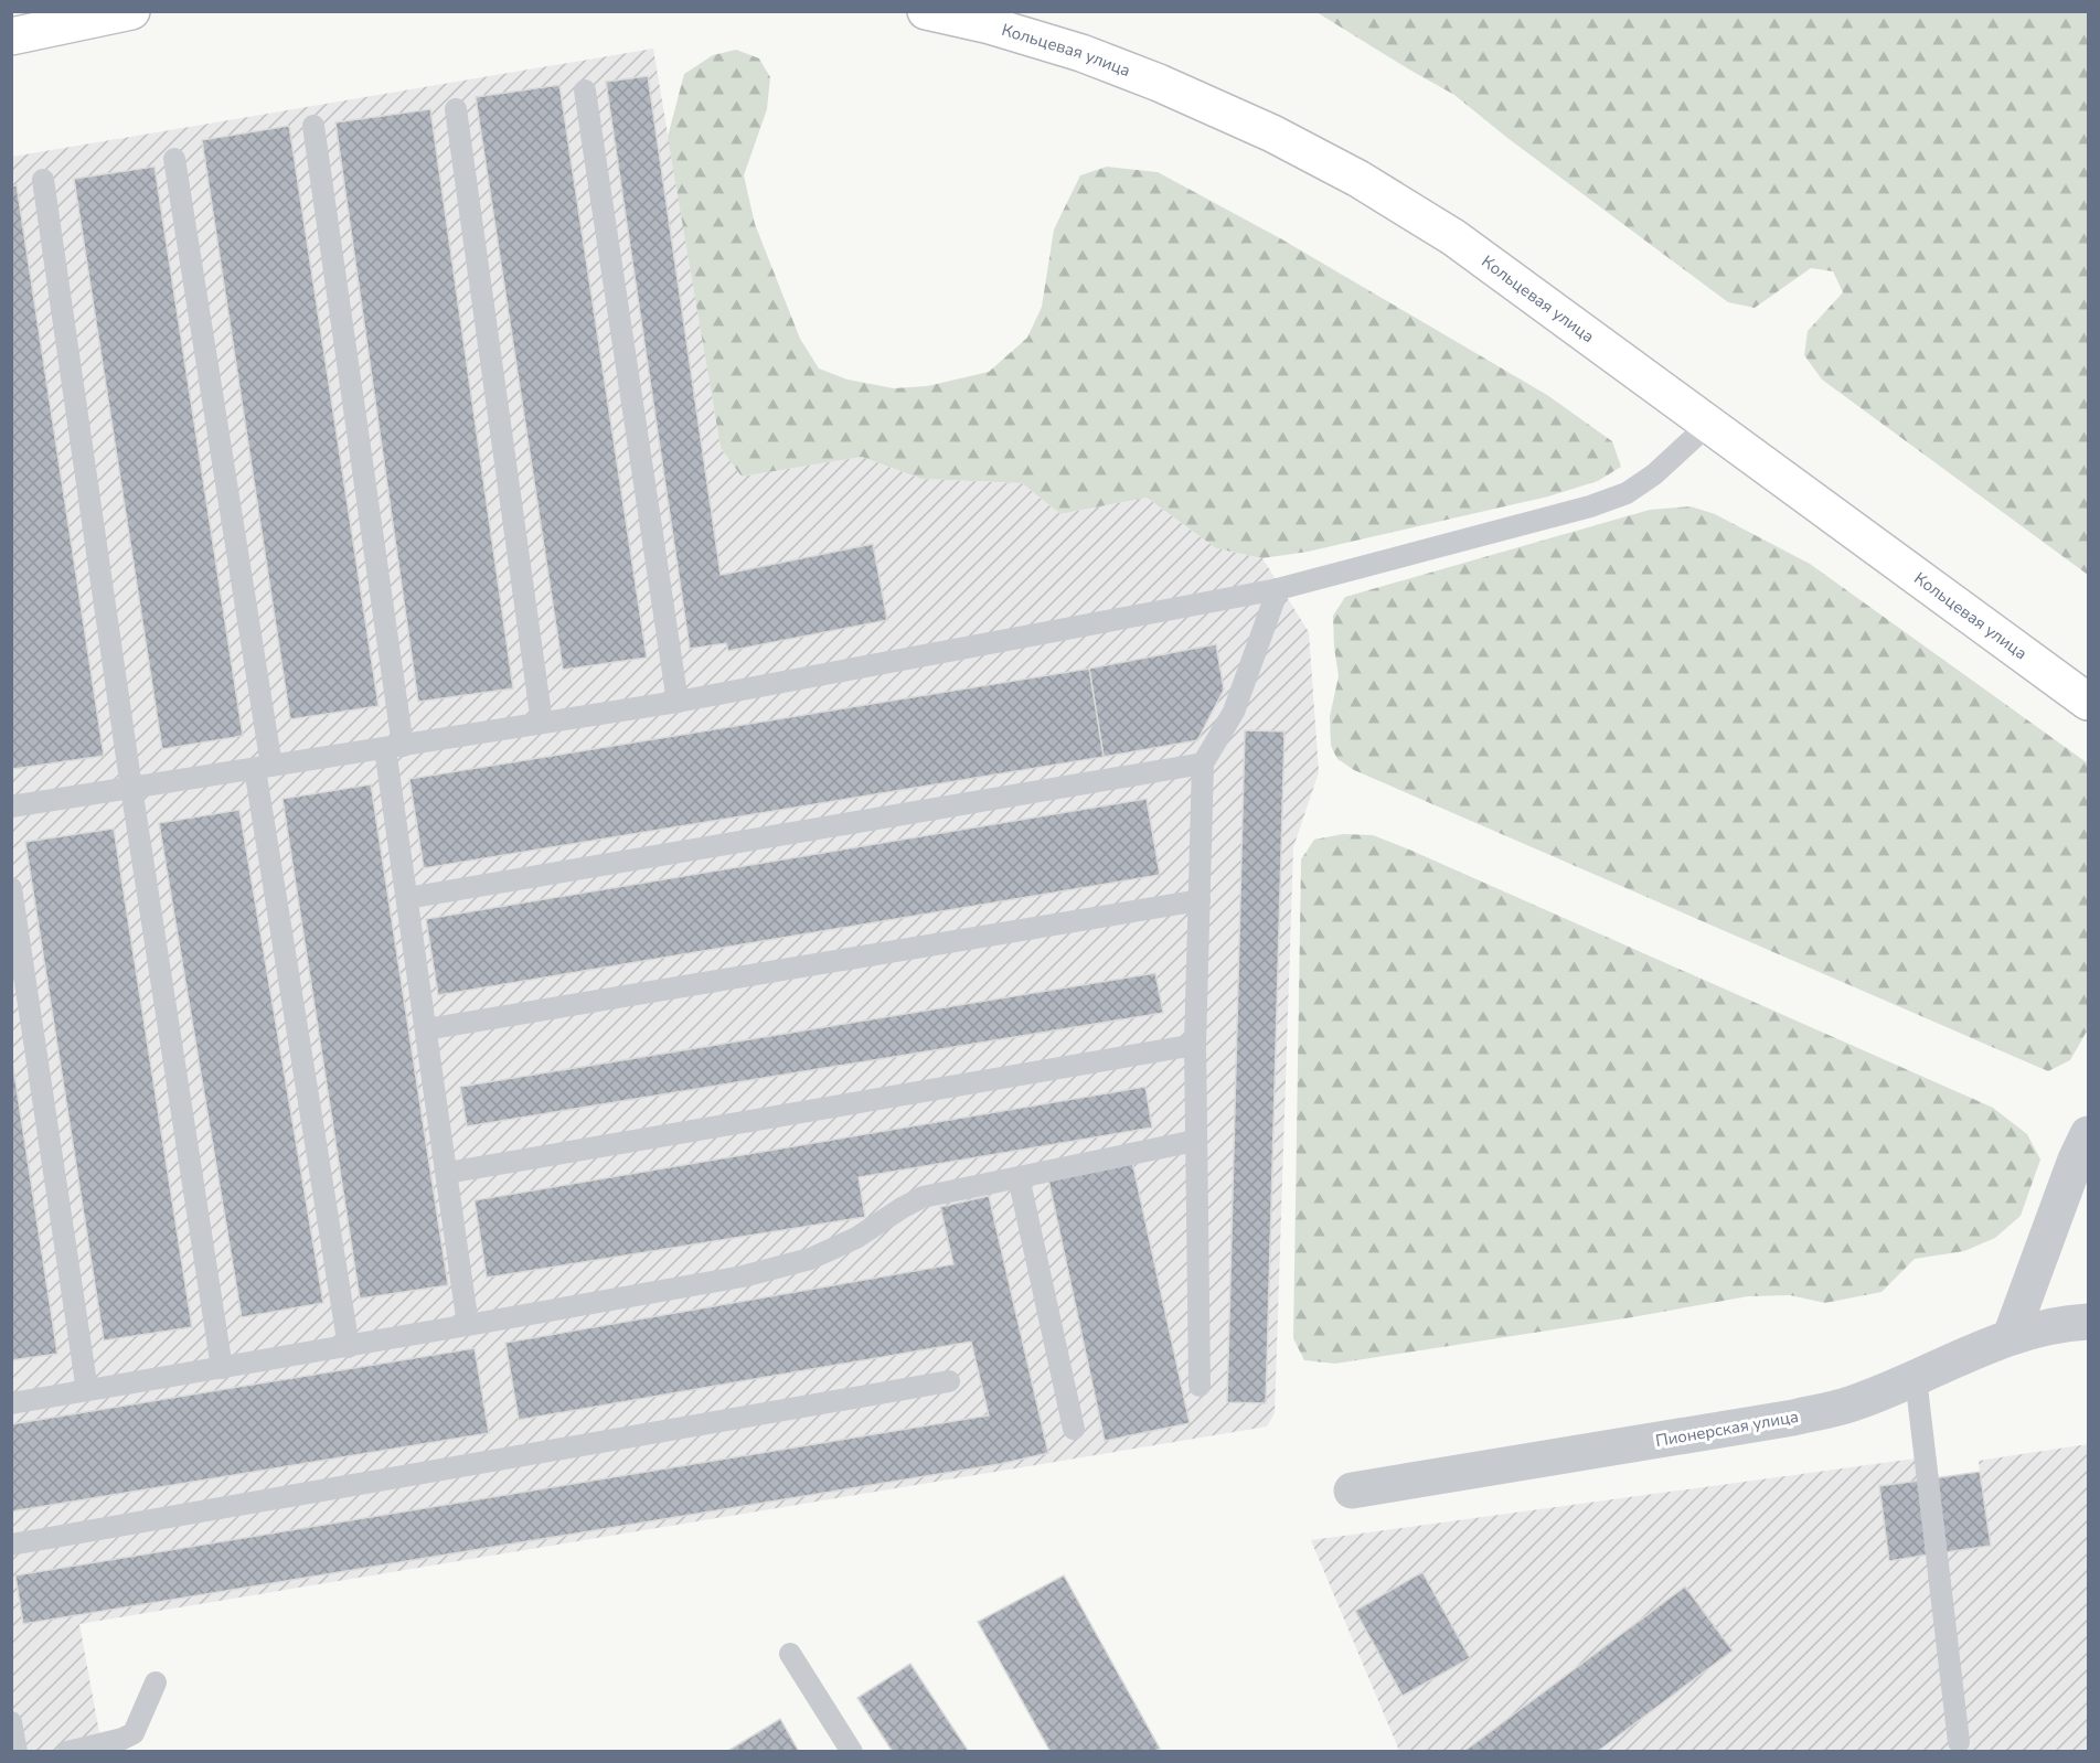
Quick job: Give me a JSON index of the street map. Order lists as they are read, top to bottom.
{
  "streets": {
    "highway": ["Кольцевая улица"],
    "street": ["Пионерская улица"]
  }
}
